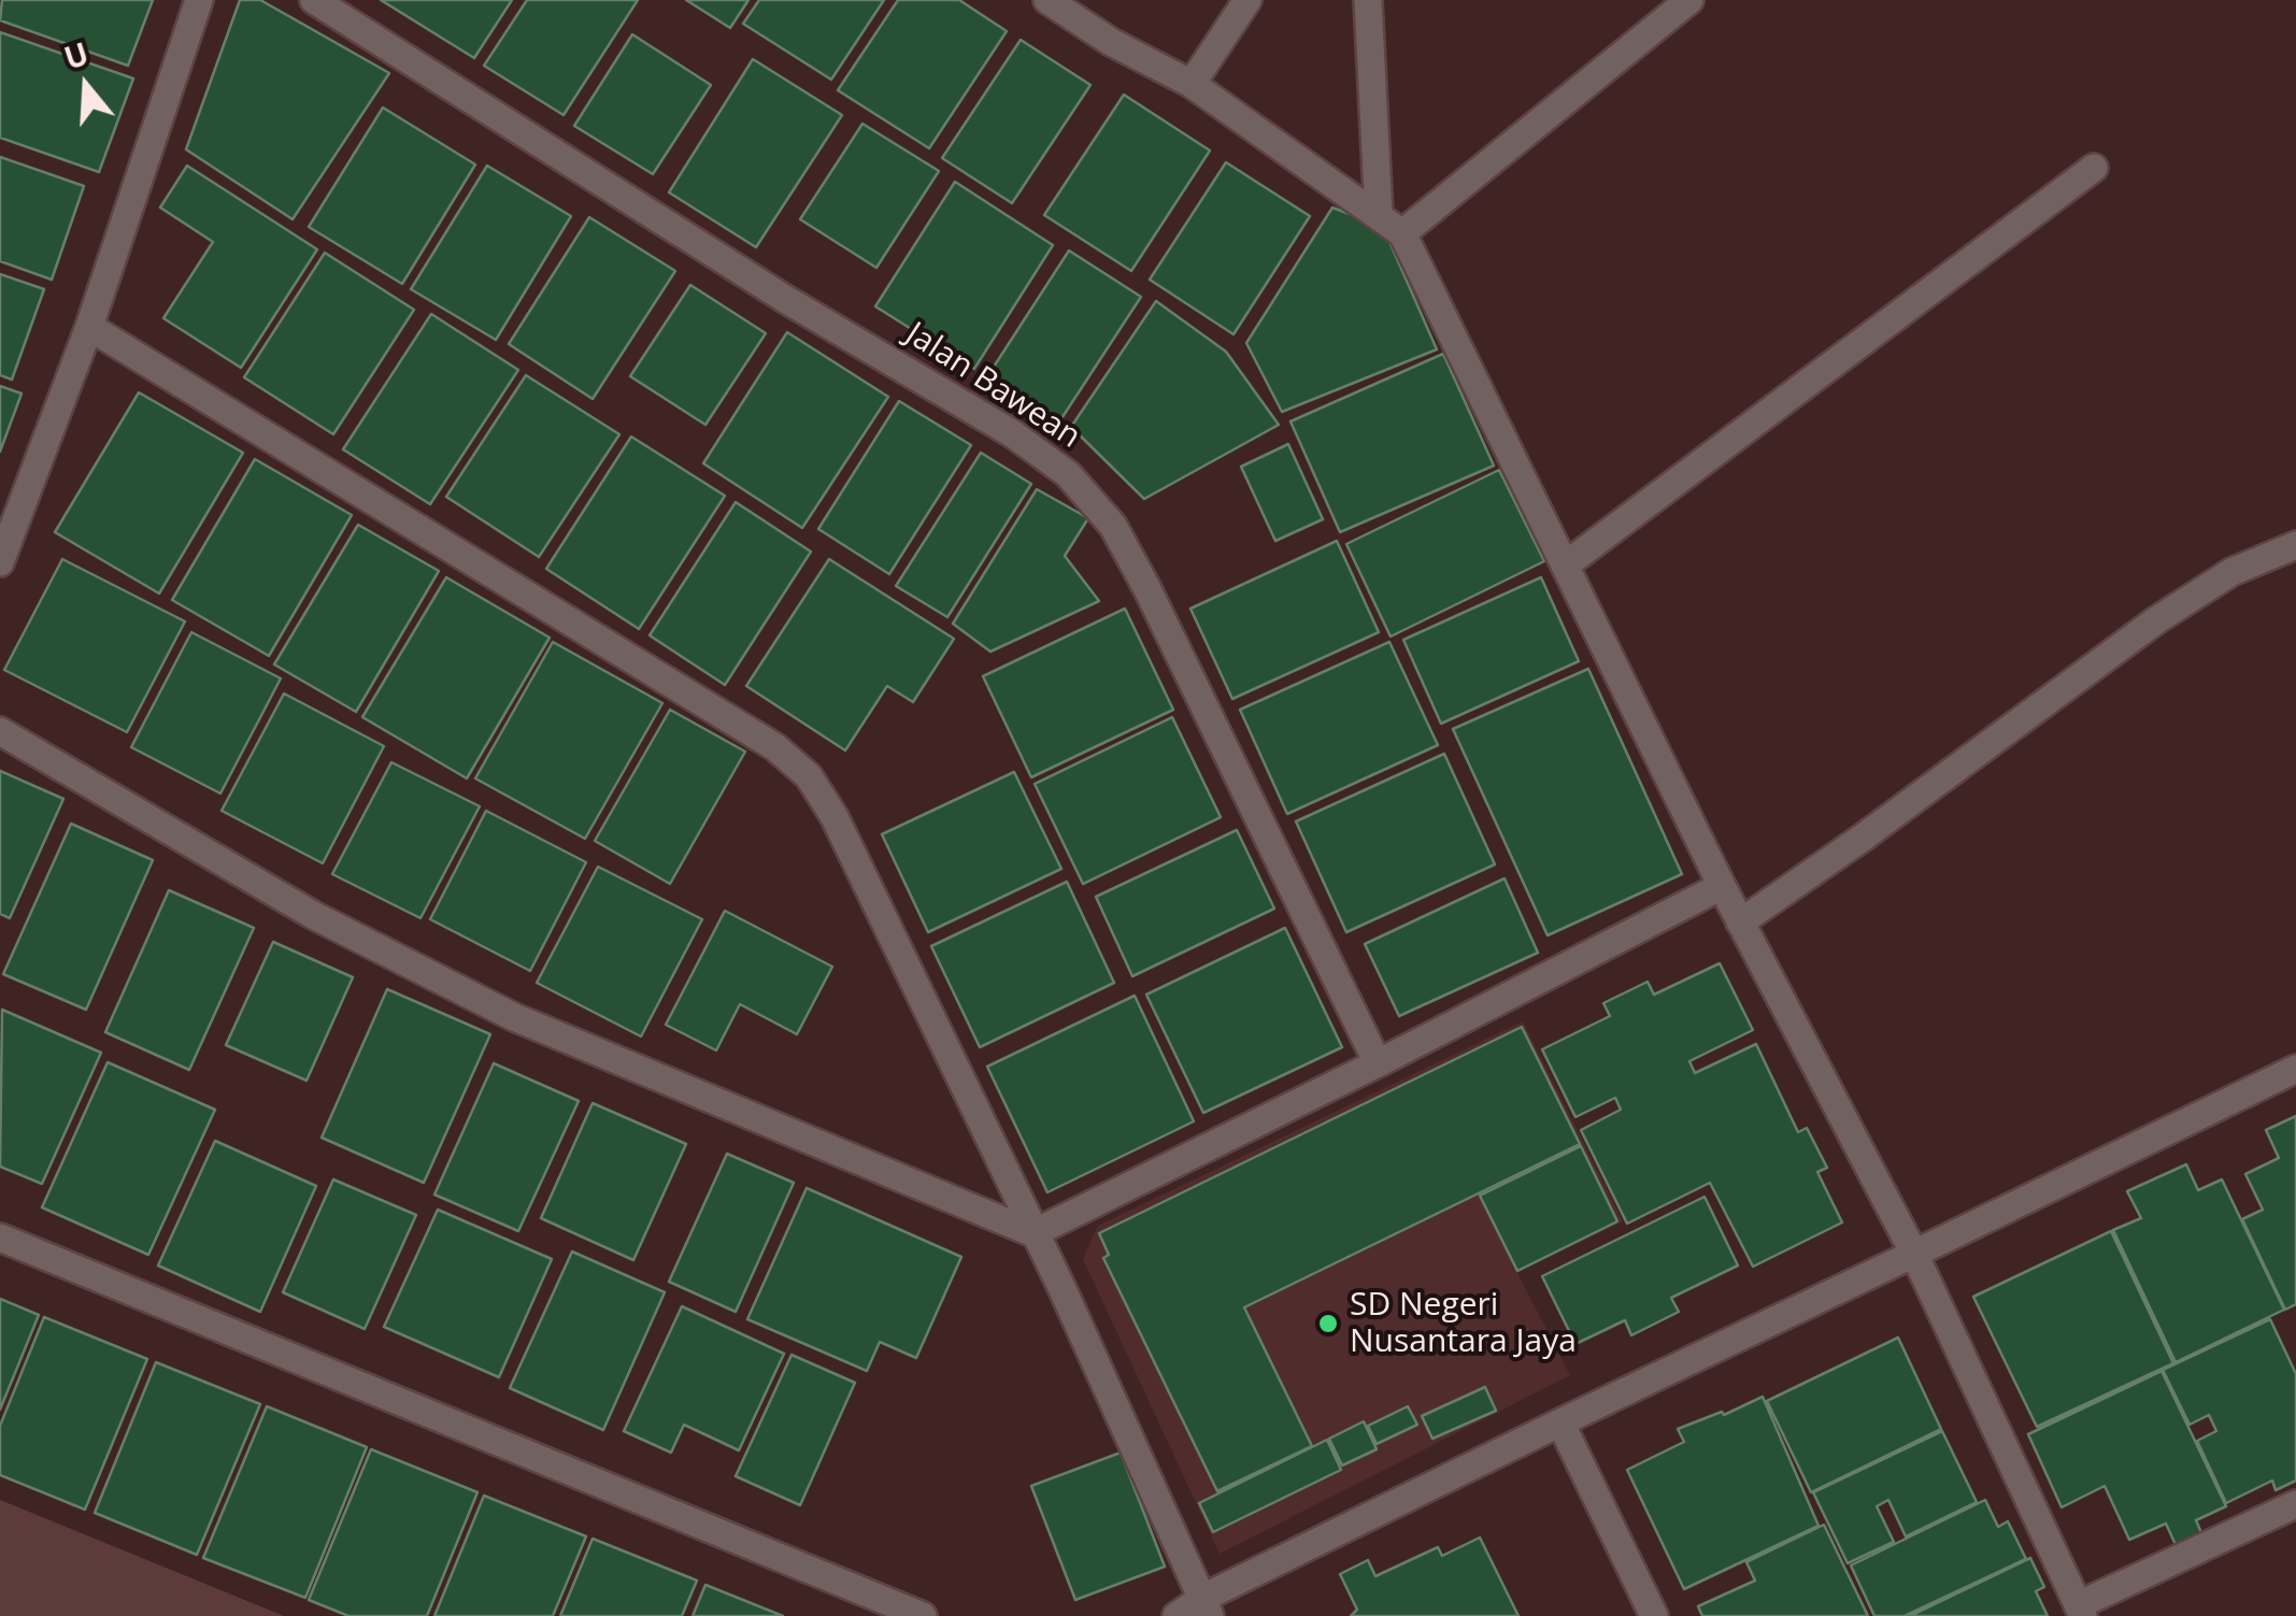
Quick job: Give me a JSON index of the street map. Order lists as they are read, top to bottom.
{
  "streets": {
    "street": ["Jalan Bawean"]
  },
  "places": ["SD Negeri Nusantara Jaya"],
  "north": "top"
}
